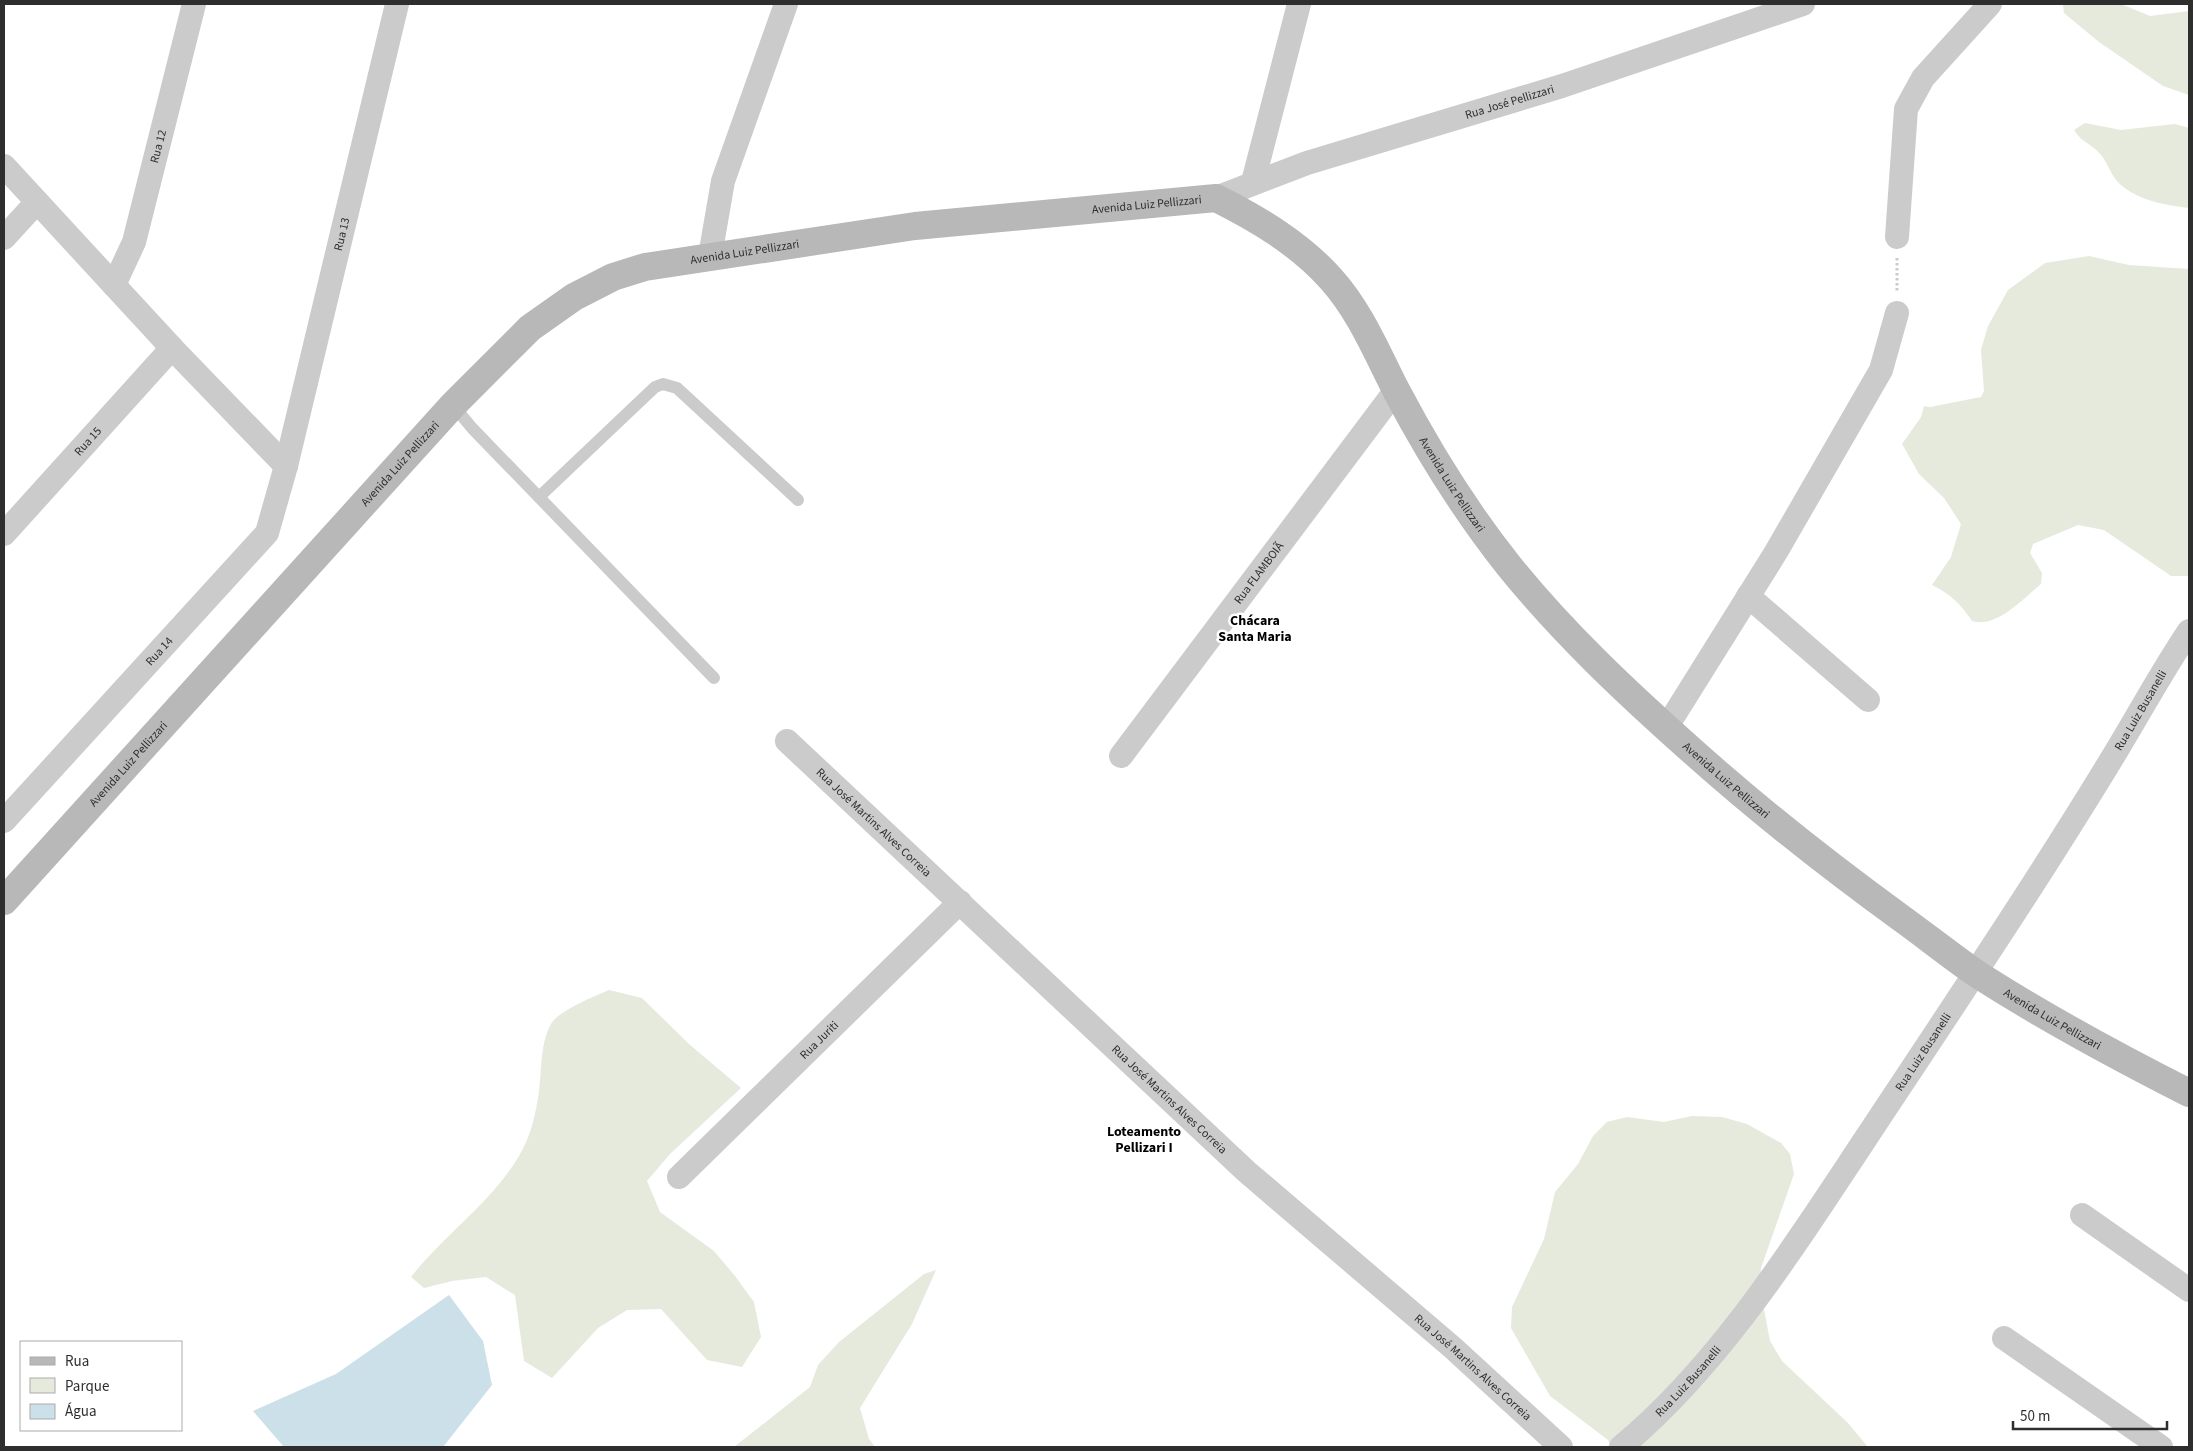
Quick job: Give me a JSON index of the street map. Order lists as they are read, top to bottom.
{
  "streets": {
    "main road": ["Avenida Luiz Pellizzari"],
    "street": [
      "Rua José Pellizzari",
      "Rua 12",
      "Rua 13",
      "Rua 15",
      "Rua FLAMBOIÃ",
      "Rua 14",
      "Rua Luiz Busanelli",
      "Rua José Martins Alves Correia",
      "Rua Juriti"
    ]
  },
  "crossings": [
    ["Rua José Pellizzari", "Avenida Luiz Pellizzari"],
    ["Avenida Luiz Pellizzari", "Rua FLAMBOIÃ"],
    ["Avenida Luiz Pellizzari", "Rua Luiz Busanelli"],
    ["Rua 13", "Rua 14"],
    ["Rua José Martins Alves Correia", "Rua Juriti"]
  ],
  "districts": ["Chácara Santa Maria", "Loteamento Pellizari I"],
  "legend": ["Rua", "Parque", "Água"],
  "scale_bar": "50 m"
}
